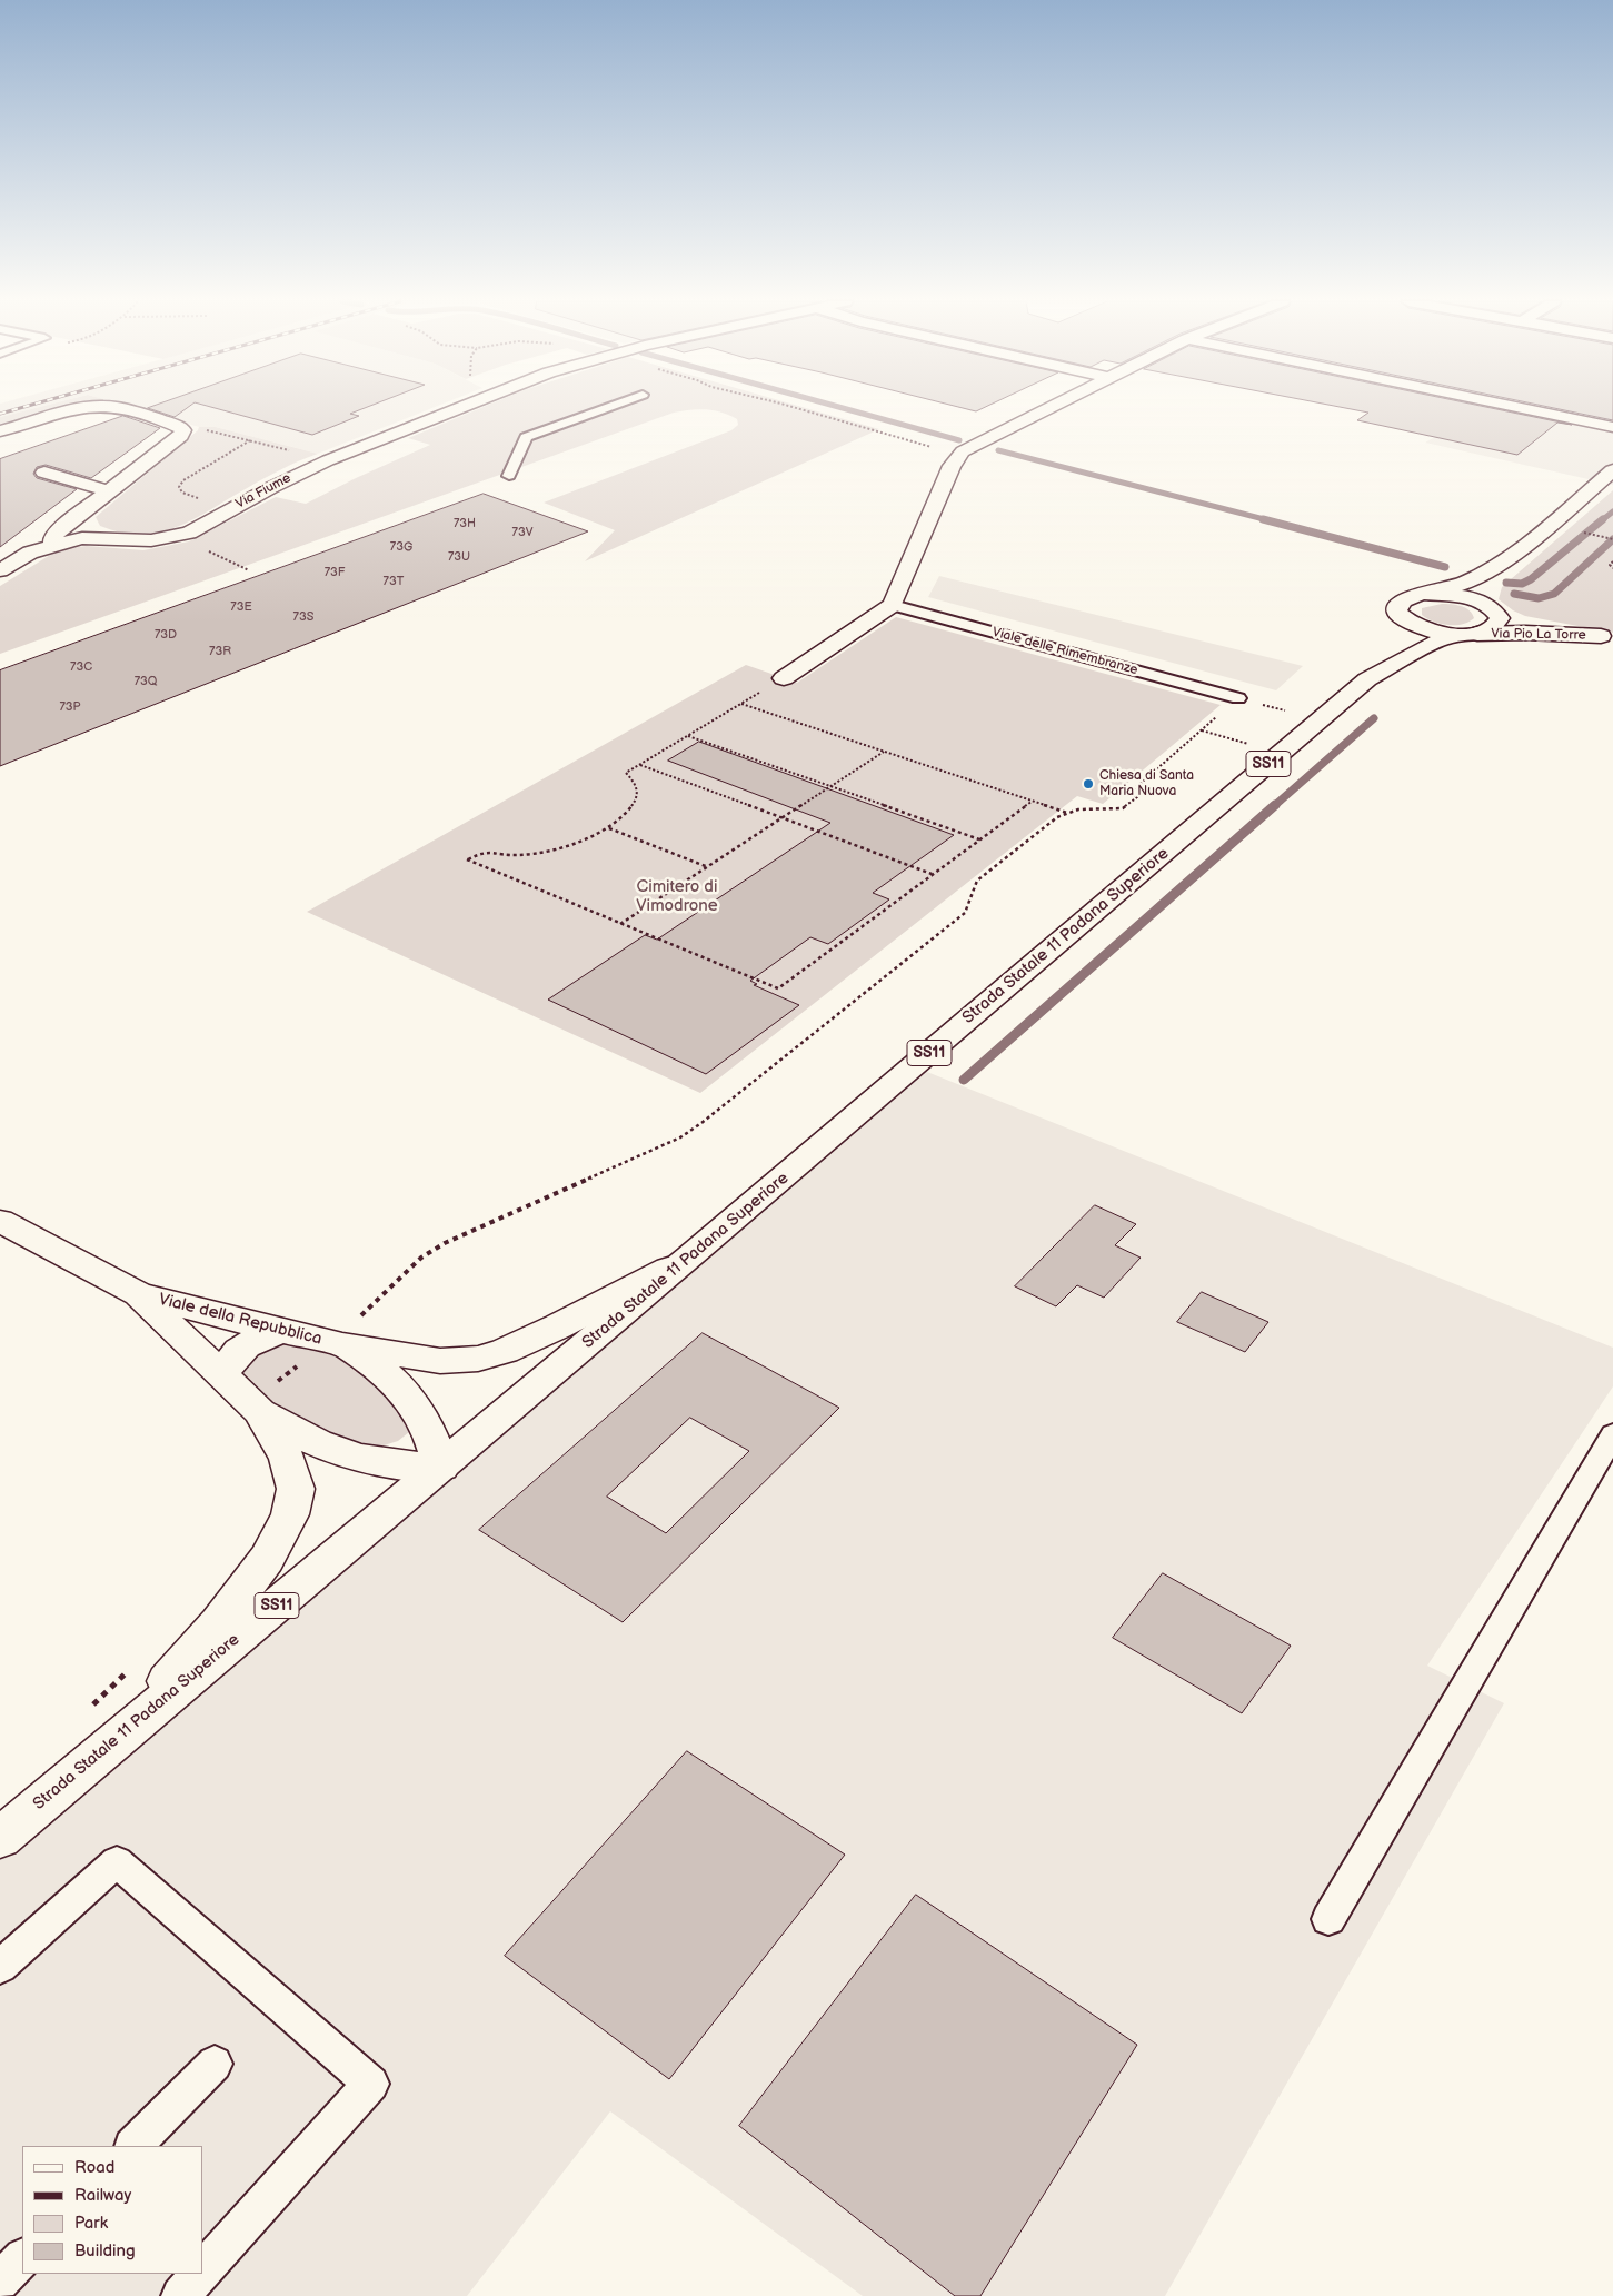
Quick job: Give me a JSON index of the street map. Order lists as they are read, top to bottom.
{
  "streets": {
    "street": [
      "Via Fiume",
      "Via Pio La Torre",
      "SS11",
      "Strada Statale 11 Padana Superiore",
      "Viale della Repubblica"
    ],
    "lane": ["Viale delle Rimembranze"]
  },
  "crossings": [
    ["Via Pio La Torre", "Strada Statale 11 Padana Superiore"],
    ["Strada Statale 11 Padana Superiore", "Viale della Repubblica"]
  ],
  "parks": ["Cimitero di Vimodrone"],
  "places": ["Chiesa di Santa Maria Nuova"],
  "house_numbers": [
    "73H",
    "73V",
    "73G",
    "73U",
    "73F",
    "73T",
    "73E",
    "73S",
    "73D",
    "73R",
    "73C",
    "73Q",
    "73P"
  ],
  "legend": [
    "Road",
    "Railway",
    "Park",
    "Building"
  ]
}
